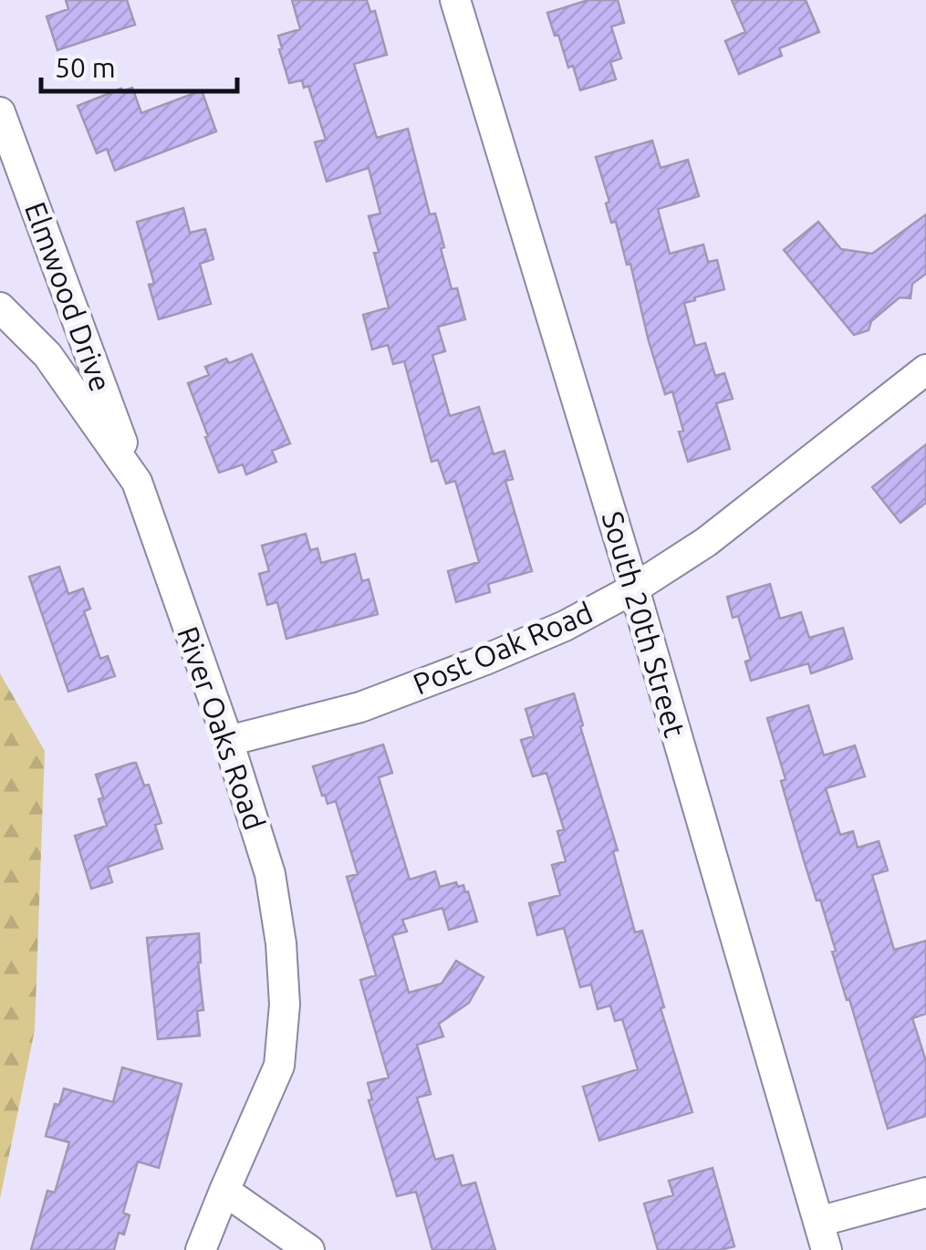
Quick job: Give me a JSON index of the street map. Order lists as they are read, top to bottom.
{
  "streets": {
    "street": [
      "Elmwood Drive",
      "South 20th Street",
      "Post Oak Road",
      "River Oaks Road"
    ]
  },
  "crossings": [
    ["Elmwood Drive", "River Oaks Road"],
    ["South 20th Street", "Post Oak Road"],
    ["Post Oak Road", "River Oaks Road"]
  ],
  "scale_bar": "50 m"
}
